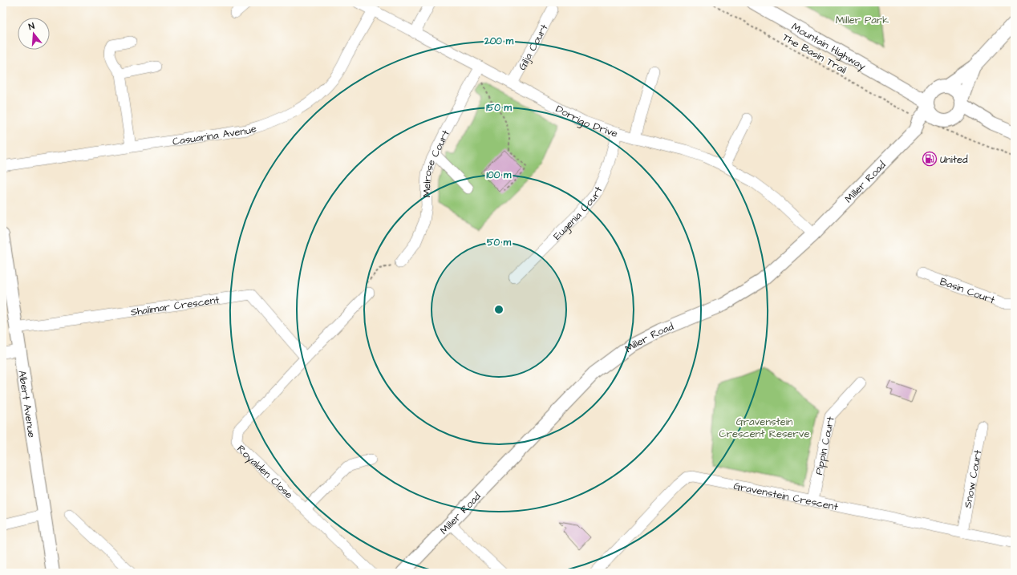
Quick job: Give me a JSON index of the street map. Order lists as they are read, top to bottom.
{
  "streets": {
    "main road": ["Mountain Highway", "Miller Road", "Albert Avenue"],
    "street": [
      "Gilja Court",
      "Dorrigo Drive",
      "Casuarina Avenue",
      "Melrose Court",
      "Eugenia Court",
      "Basin Court",
      "Shalimar Crescent",
      "Pippin Court",
      "Royalden Close",
      "Snow Court",
      "Gravenstein Crescent"
    ],
    "path": ["The Basin Trail"]
  },
  "crossings": [
    ["Mountain Highway", "Miller Road"],
    ["Gilja Court", "Dorrigo Drive"],
    ["Dorrigo Drive", "Casuarina Avenue"],
    ["Dorrigo Drive", "Melrose Court"],
    ["Dorrigo Drive", "Miller Road"],
    ["Dorrigo Drive", "Eugenia Court"],
    ["Shalimar Crescent", "Albert Avenue"],
    ["Shalimar Crescent", "Royalden Close"],
    ["Pippin Court", "Gravenstein Crescent"],
    ["Snow Court", "Gravenstein Crescent"]
  ],
  "parks": ["Miller Park", "Gravenstein Crescent Reserve"],
  "places": {
    "fuel station": ["United"]
  },
  "north": "top",
  "rings": [
    "200 m",
    "150 m",
    "100 m",
    "50 m"
  ]
}
